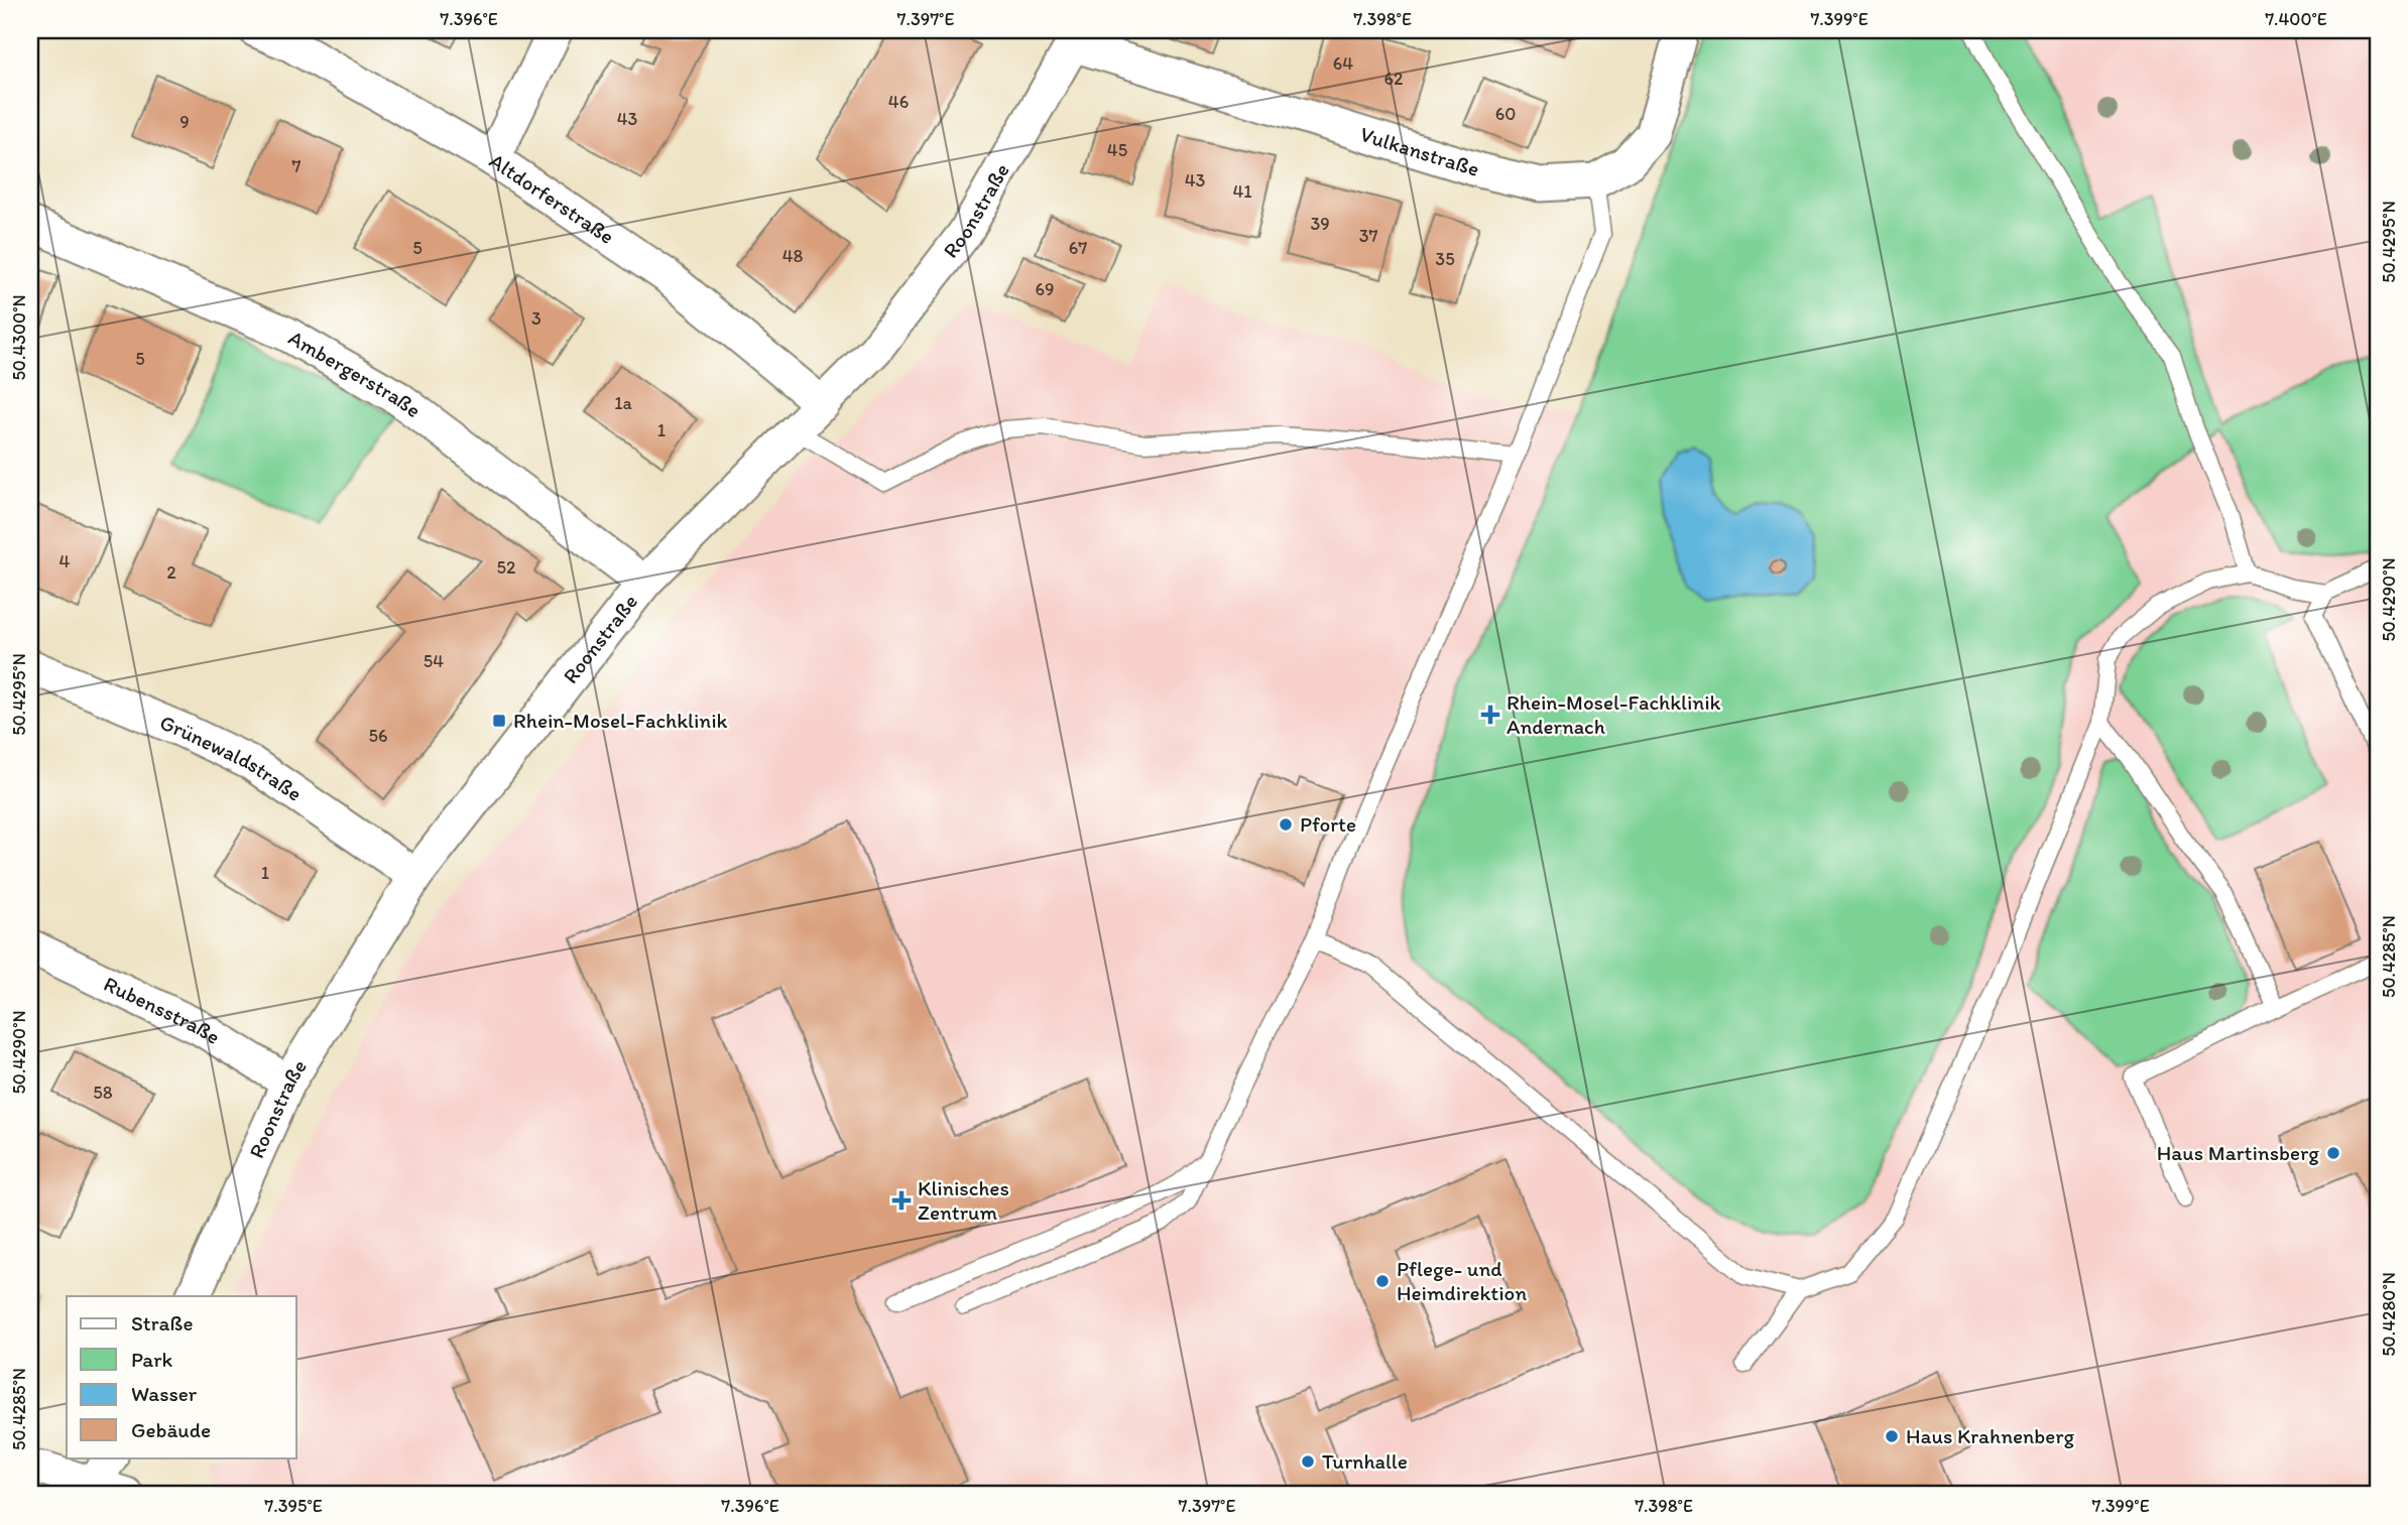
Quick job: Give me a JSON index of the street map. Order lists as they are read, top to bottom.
{
  "streets": {
    "street": [
      "Vulkanstraße",
      "Altdorferstraße",
      "Roonstraße",
      "Ambergerstraße",
      "Grünewaldstraße",
      "Rubensstraße"
    ]
  },
  "crossings": [
    ["Vulkanstraße", "Roonstraße"],
    ["Altdorferstraße", "Roonstraße"],
    ["Roonstraße", "Ambergerstraße"],
    ["Roonstraße", "Grünewaldstraße"],
    ["Roonstraße", "Rubensstraße"]
  ],
  "places": {
    "health": ["Rhein-Mosel-Fachklinik Andernach", "Klinisches Zentrum"],
    "transit": ["Rhein-Mosel-Fachklinik"],
    "other": [
      "Pforte",
      "Haus Martinsberg",
      "Pflege- und Heimdirektion",
      "Haus Krahnenberg",
      "Turnhalle"
    ]
  },
  "house_numbers": [
    "64",
    "62",
    "46",
    "60",
    "43",
    "9",
    "45",
    "7",
    "43",
    "41",
    "39",
    "37",
    "5",
    "67",
    "48",
    "35",
    "69",
    "3",
    "5",
    "1a",
    "1",
    "4",
    "52",
    "2",
    "54",
    "56",
    "1",
    "58"
  ],
  "legend": [
    "Straße",
    "Park",
    "Wasser",
    "Gebäude"
  ],
  "coordinates": [
    "7.396°E",
    "7.397°E",
    "7.398°E",
    "7.399°E",
    "7.400°E",
    "50.4295°N",
    "50.4300°N",
    "50.4290°N",
    "50.4285°N",
    "50.4280°N",
    "7.395°E"
  ]
}
